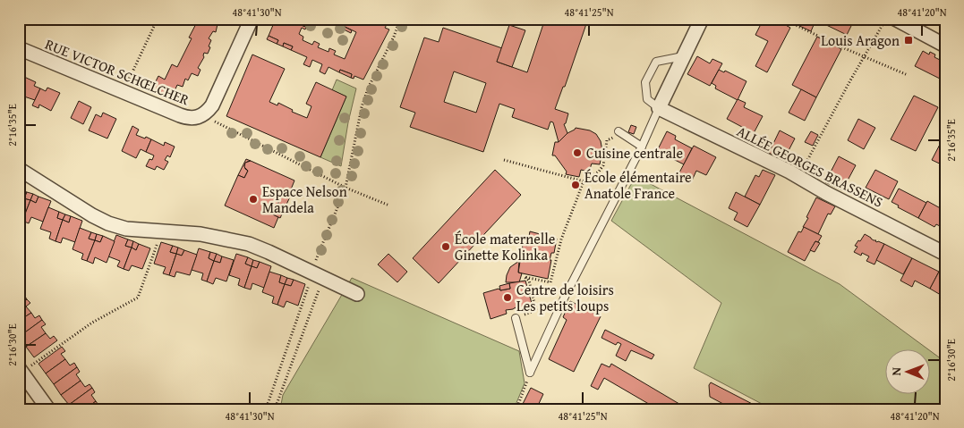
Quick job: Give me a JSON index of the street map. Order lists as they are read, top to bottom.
{
  "streets": {
    "street": ["RUE VICTOR SCHŒLCHER", "ALLÉE GEORGES BRASSENS"]
  },
  "places": {
    "transit": ["Louis Aragon"],
    "other": [
      "Cuisine centrale",
      "École élémentaire Anatole France",
      "Espace Nelson Mandela",
      "École maternelle Ginette Kolinka",
      "Centre de loisirs Les petits loups"
    ]
  },
  "north": "left",
  "coordinates": [
    "48°41'30\"N",
    "48°41'25\"N",
    "48°41'20\"N",
    "2°16'35\"E",
    "2°16'30\"E"
  ]
}
